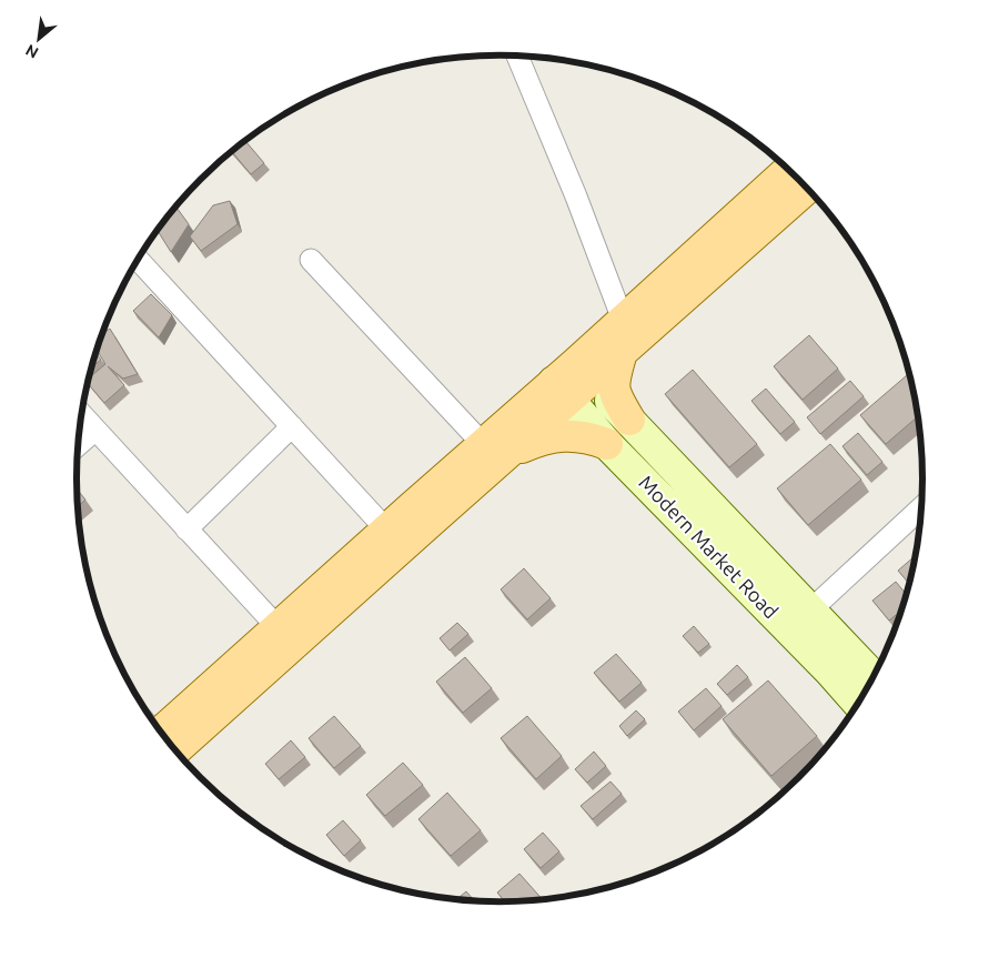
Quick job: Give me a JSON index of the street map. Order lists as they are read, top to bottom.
{
  "streets": {
    "street": ["Modern Market Road"]
  },
  "north": "bottom left"
}
